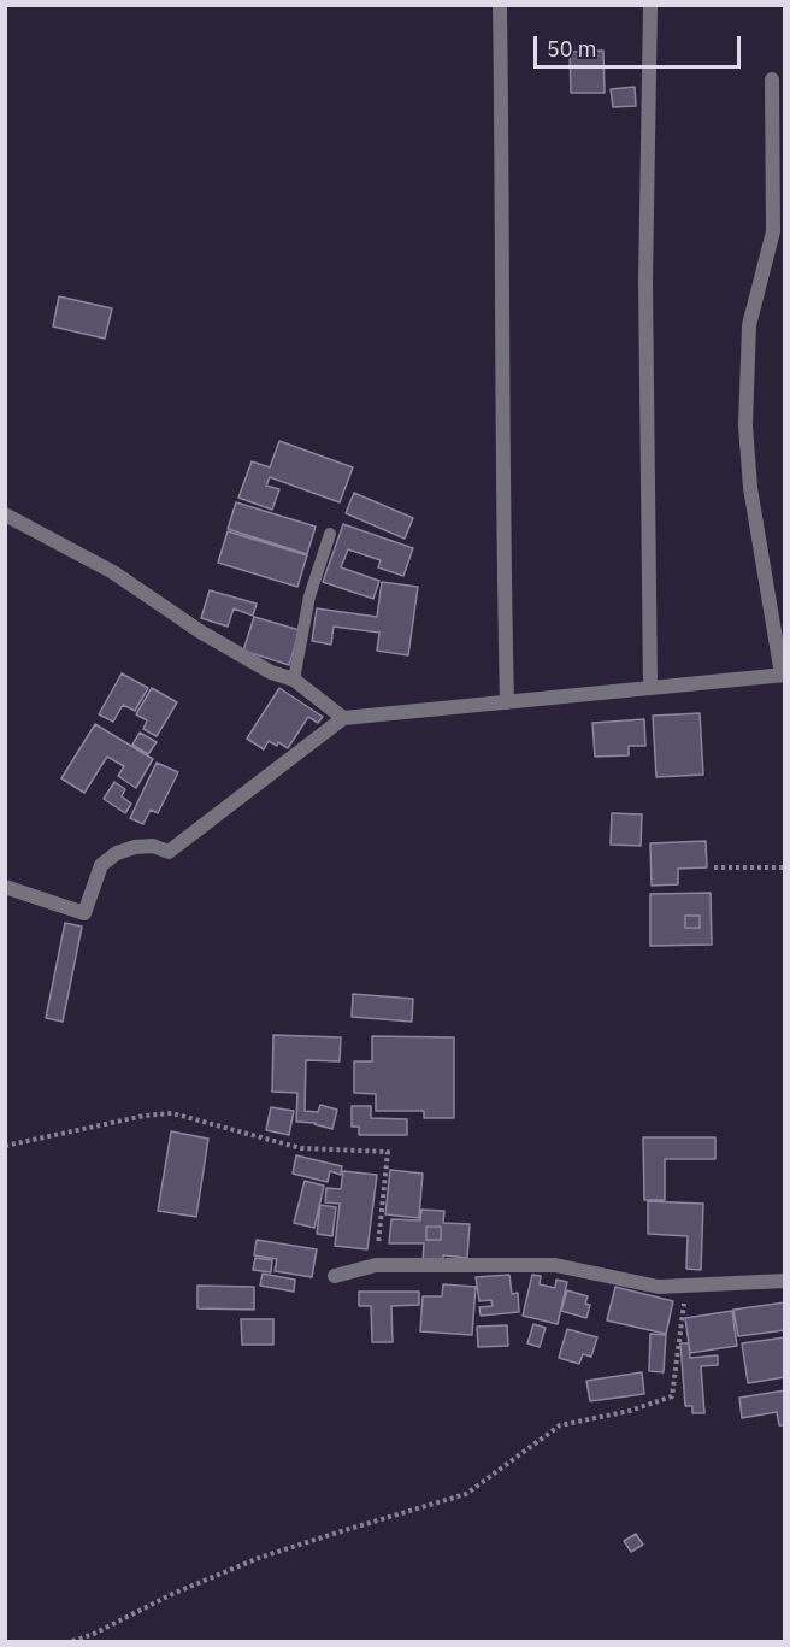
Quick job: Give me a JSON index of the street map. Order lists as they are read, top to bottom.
{
  "scale_bar": "50 m"
}
